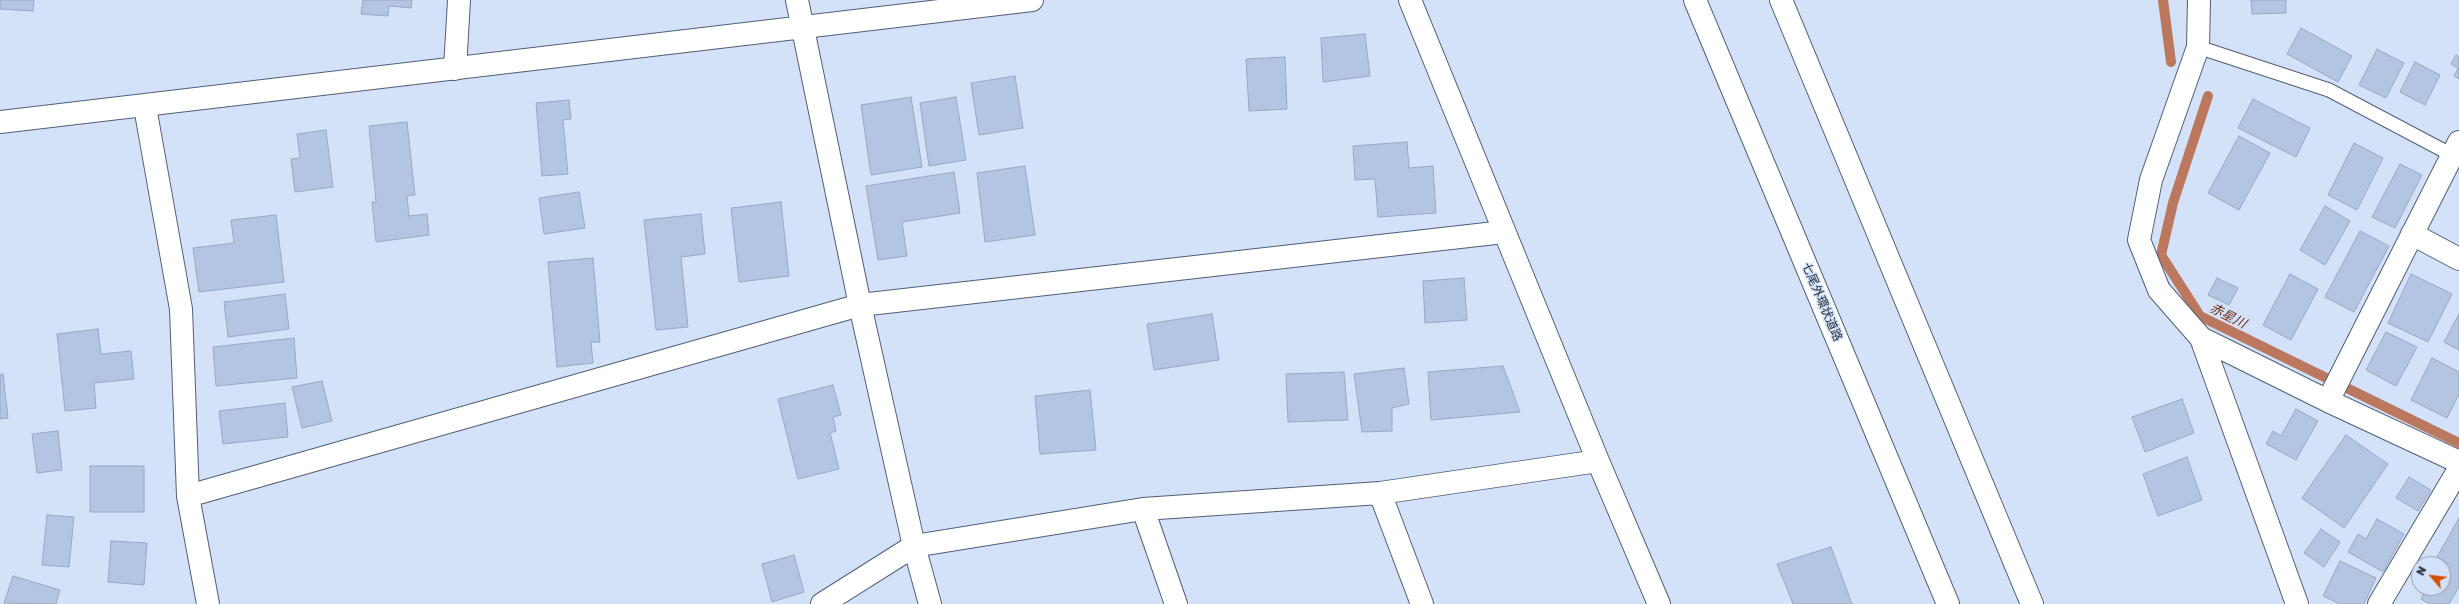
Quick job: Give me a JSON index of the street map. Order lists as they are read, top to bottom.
{
  "streets": {
    "street": ["七尾外環状道路"]
  },
  "water": ["赤星川"],
  "north": "top left"
}
